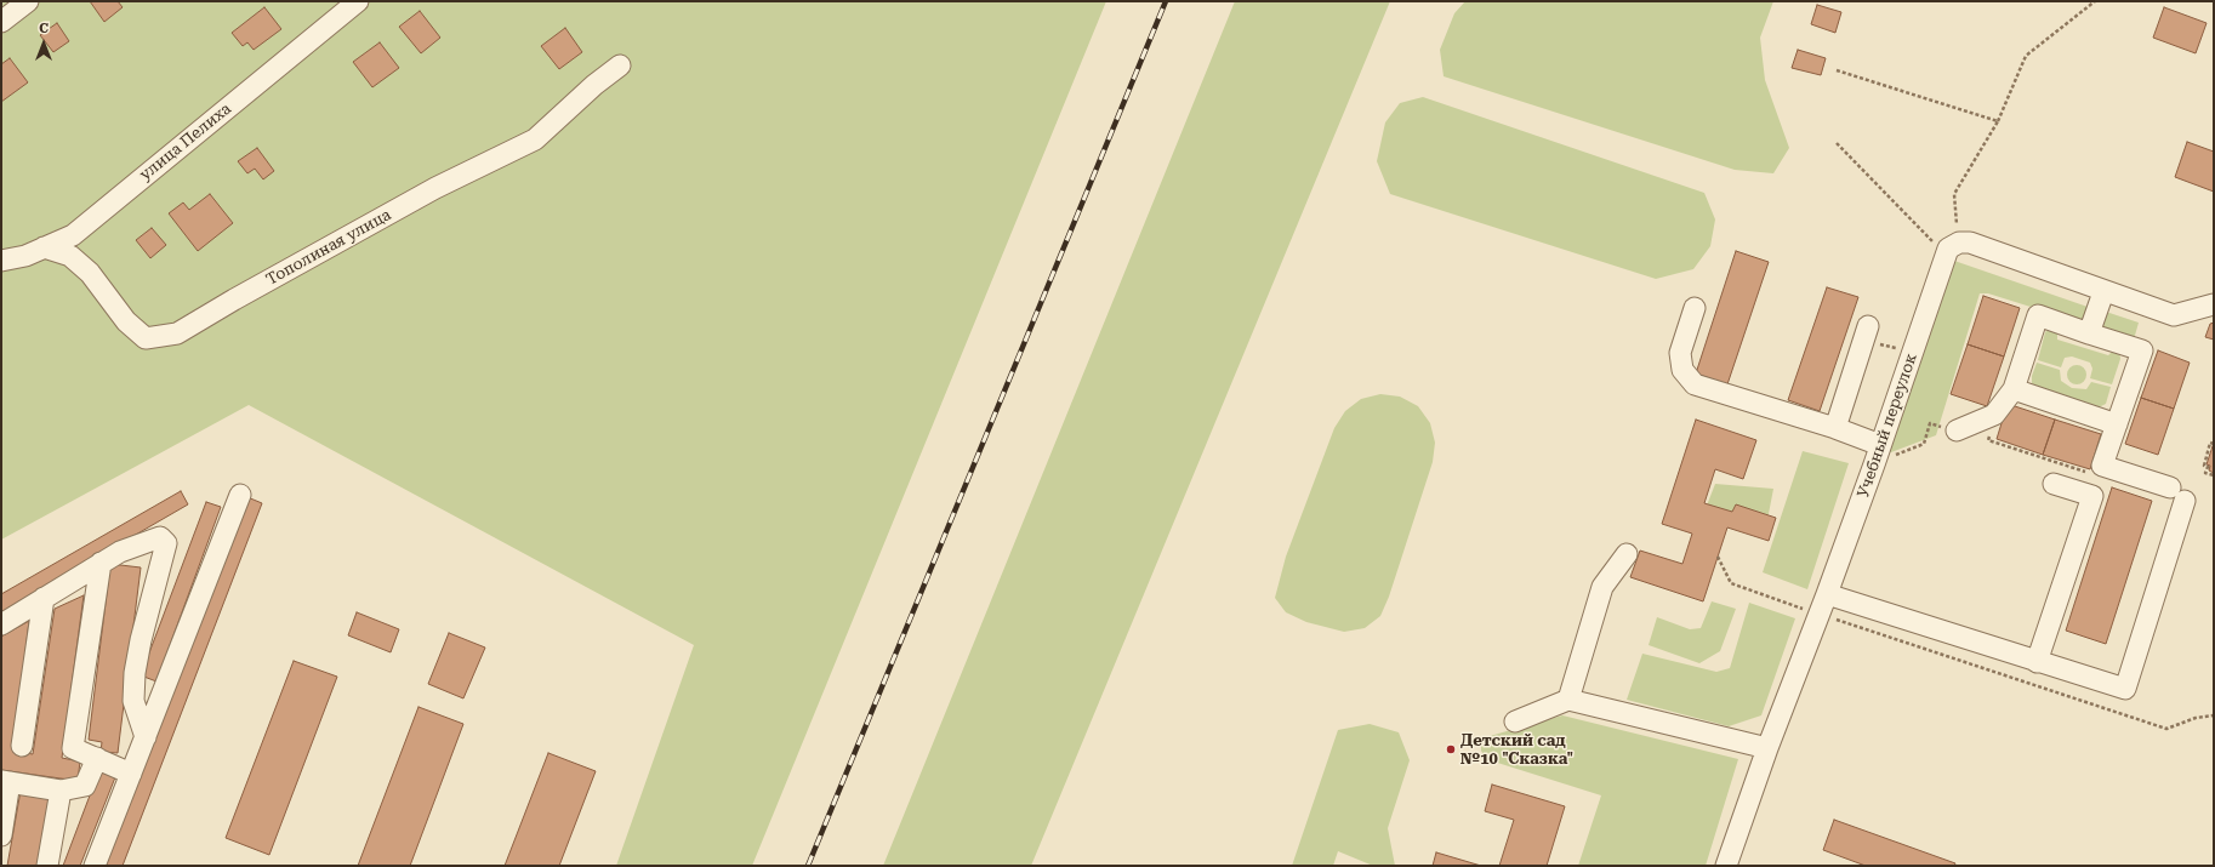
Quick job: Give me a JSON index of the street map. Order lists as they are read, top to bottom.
{
  "streets": {
    "street": ["улица Пелиха", "Тополиная улица", "Учебный переулок"]
  },
  "crossings": [
    ["улица Пелиха", "Тополиная улица"]
  ],
  "places": ["Детский сад №10 \"Сказка\""],
  "north": "top"
}
